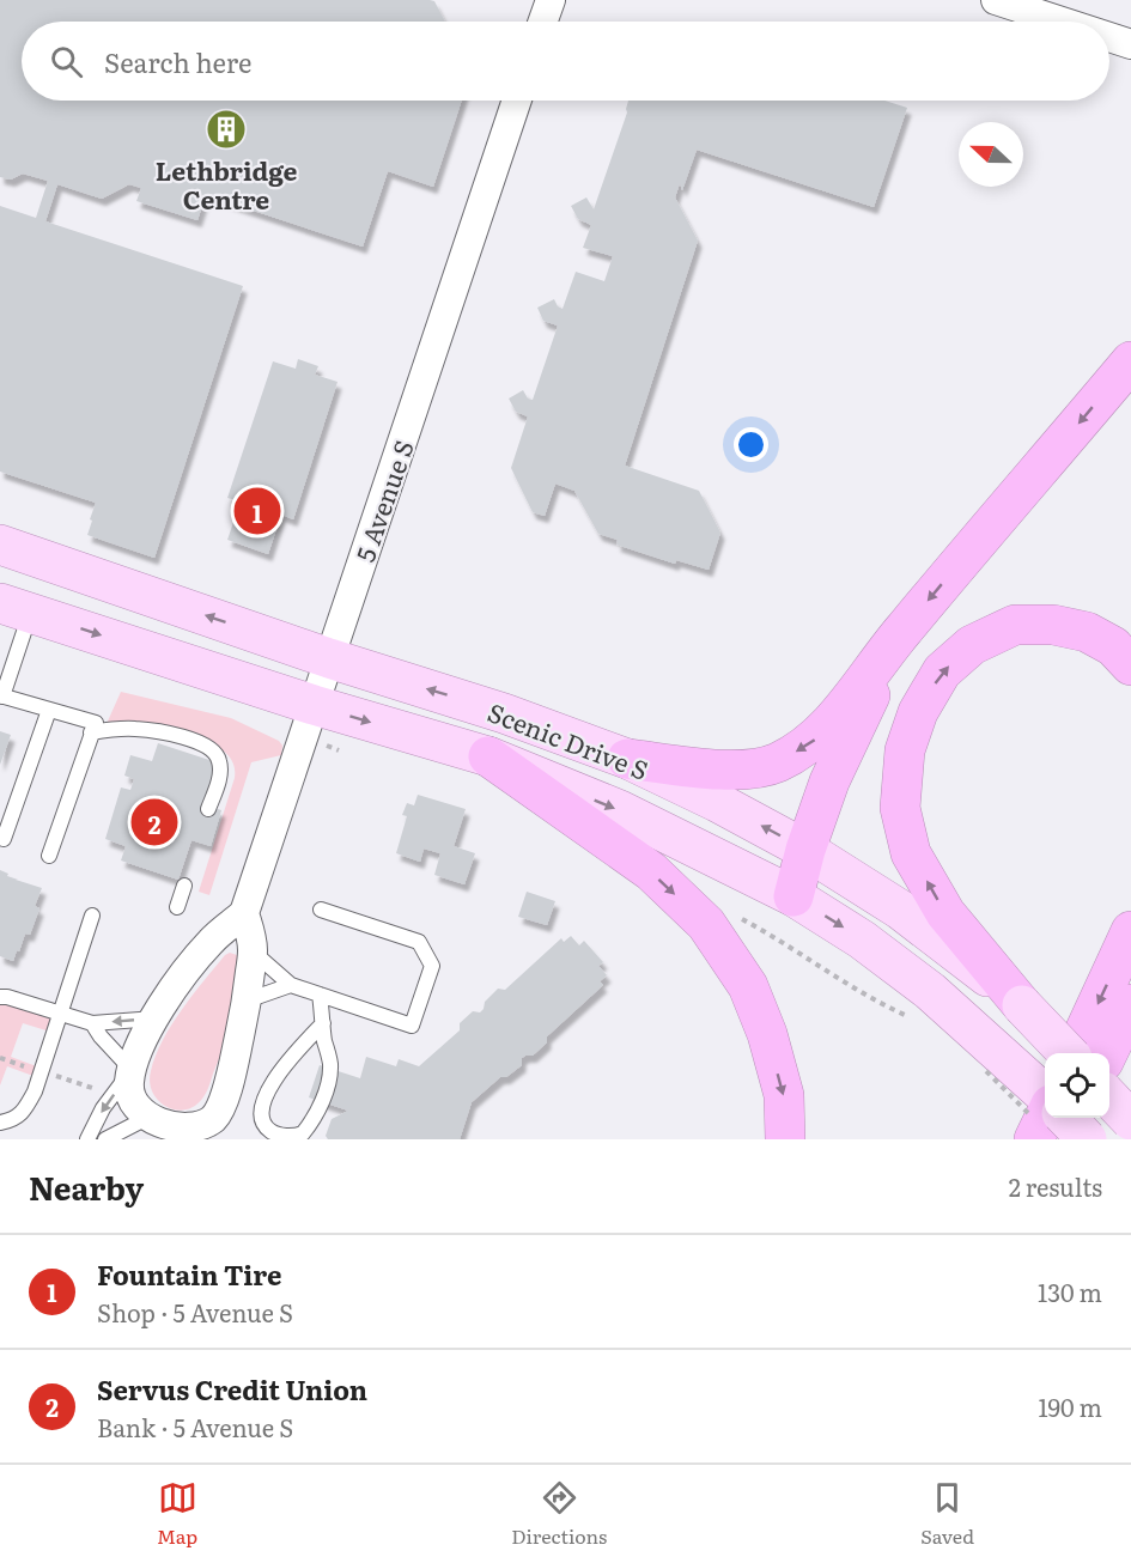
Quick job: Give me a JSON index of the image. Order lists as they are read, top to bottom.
{
  "streets": {
    "main road": ["Scenic Drive S"],
    "street": ["5 Avenue S"]
  },
  "crossings": [
    ["5 Avenue S", "Scenic Drive S"]
  ],
  "places": {
    "building": ["Lethbridge Centre"]
  },
  "north": "left",
  "page": {
    "search": "Search here",
    "pins": ["1", "2"],
    "heading": ["Nearby", "2 results"],
    "list": [
      {
        "mark": "1",
        "name": "Fountain Tire",
        "note": "Shop · 5 Avenue S",
        "value": "130 m"
      },
      {
        "mark": "2",
        "name": "Servus Credit Union",
        "note": "Bank · 5 Avenue S",
        "value": "190 m"
      }
    ],
    "nav": ["Map", "Directions", "Saved"]
  }
}
